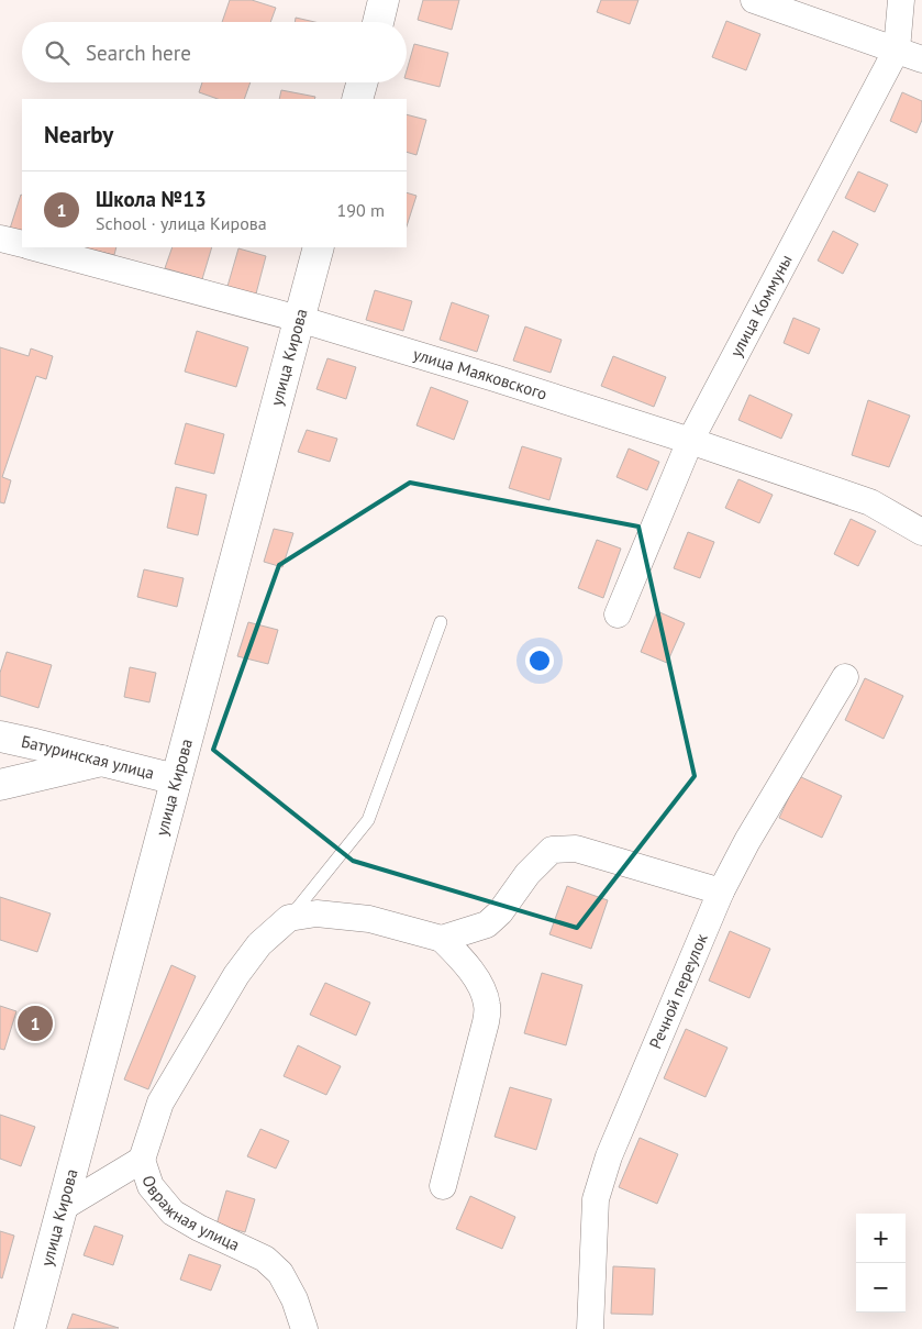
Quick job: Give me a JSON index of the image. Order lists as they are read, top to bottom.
{
  "streets": {
    "main road": ["улица Кирова", "Батуринская улица"],
    "street": [
      "улица Коммуны",
      "улица Маяковского",
      "Речной переулок",
      "Овражная улица"
    ]
  },
  "crossings": [
    ["улица Коммуны", "улица Маяковского"],
    ["улица Кирова", "улица Маяковского"],
    ["улица Кирова", "Батуринская улица"],
    ["улица Кирова", "Овражная улица"]
  ],
  "page": {
    "search": "Search here",
    "heading": "Nearby",
    "list": [
      {
        "mark": "1",
        "name": "Школа №13",
        "note": "School · улица Кирова",
        "value": "190 m"
      }
    ],
    "pins": "1",
    "map_buttons": ["+", "−"]
  }
}
